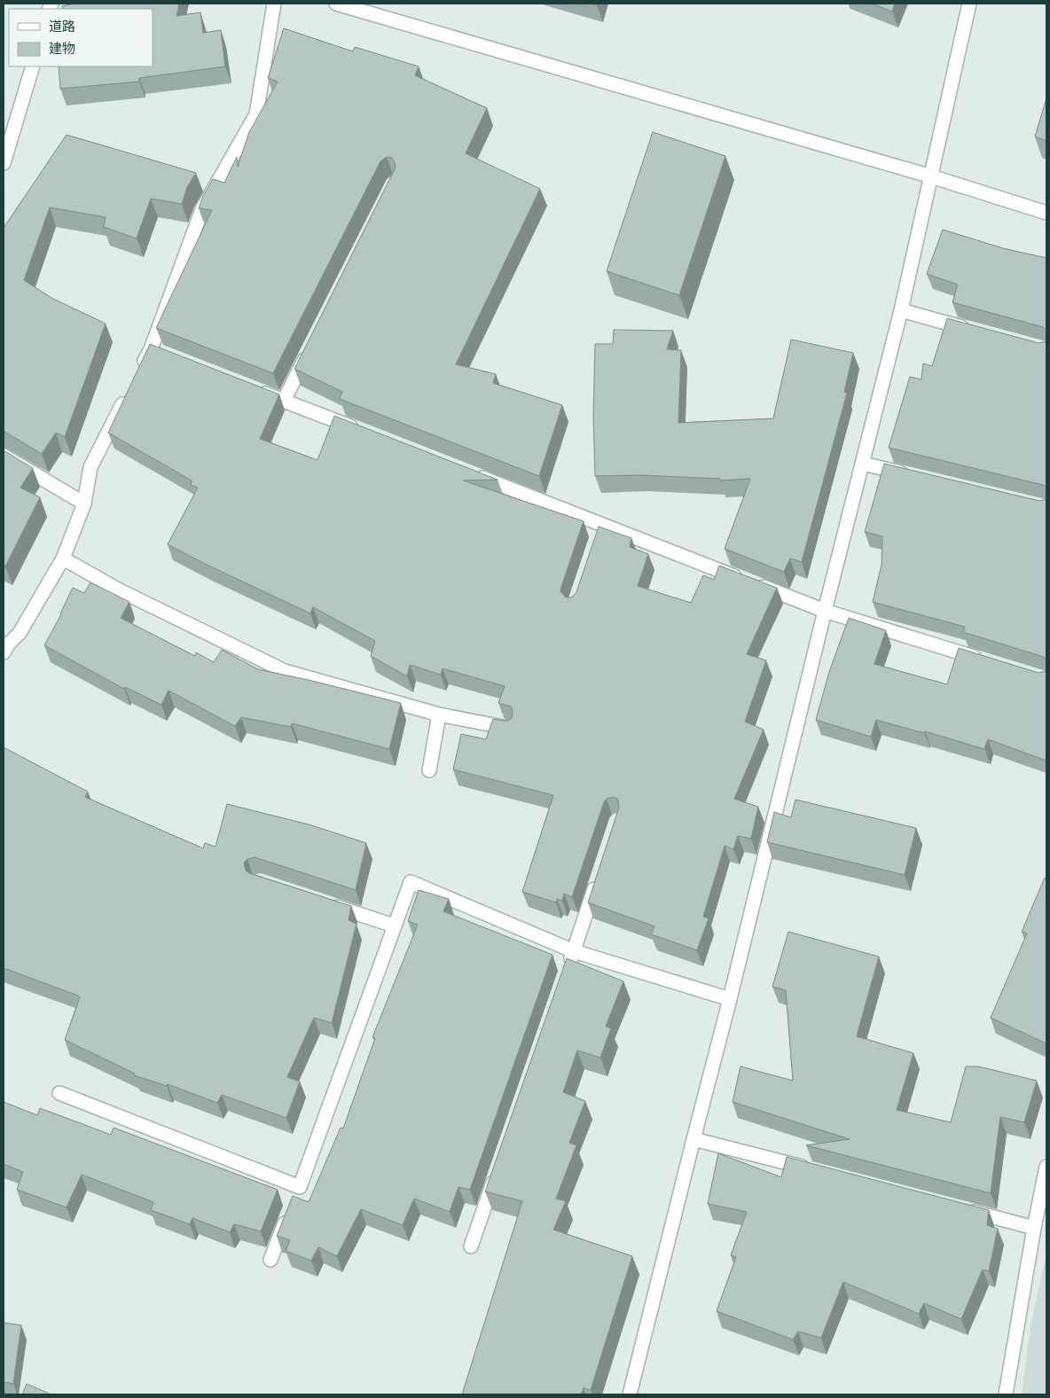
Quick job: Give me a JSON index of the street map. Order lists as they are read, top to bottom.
{
  "legend": ["道路", "建物"]
}
